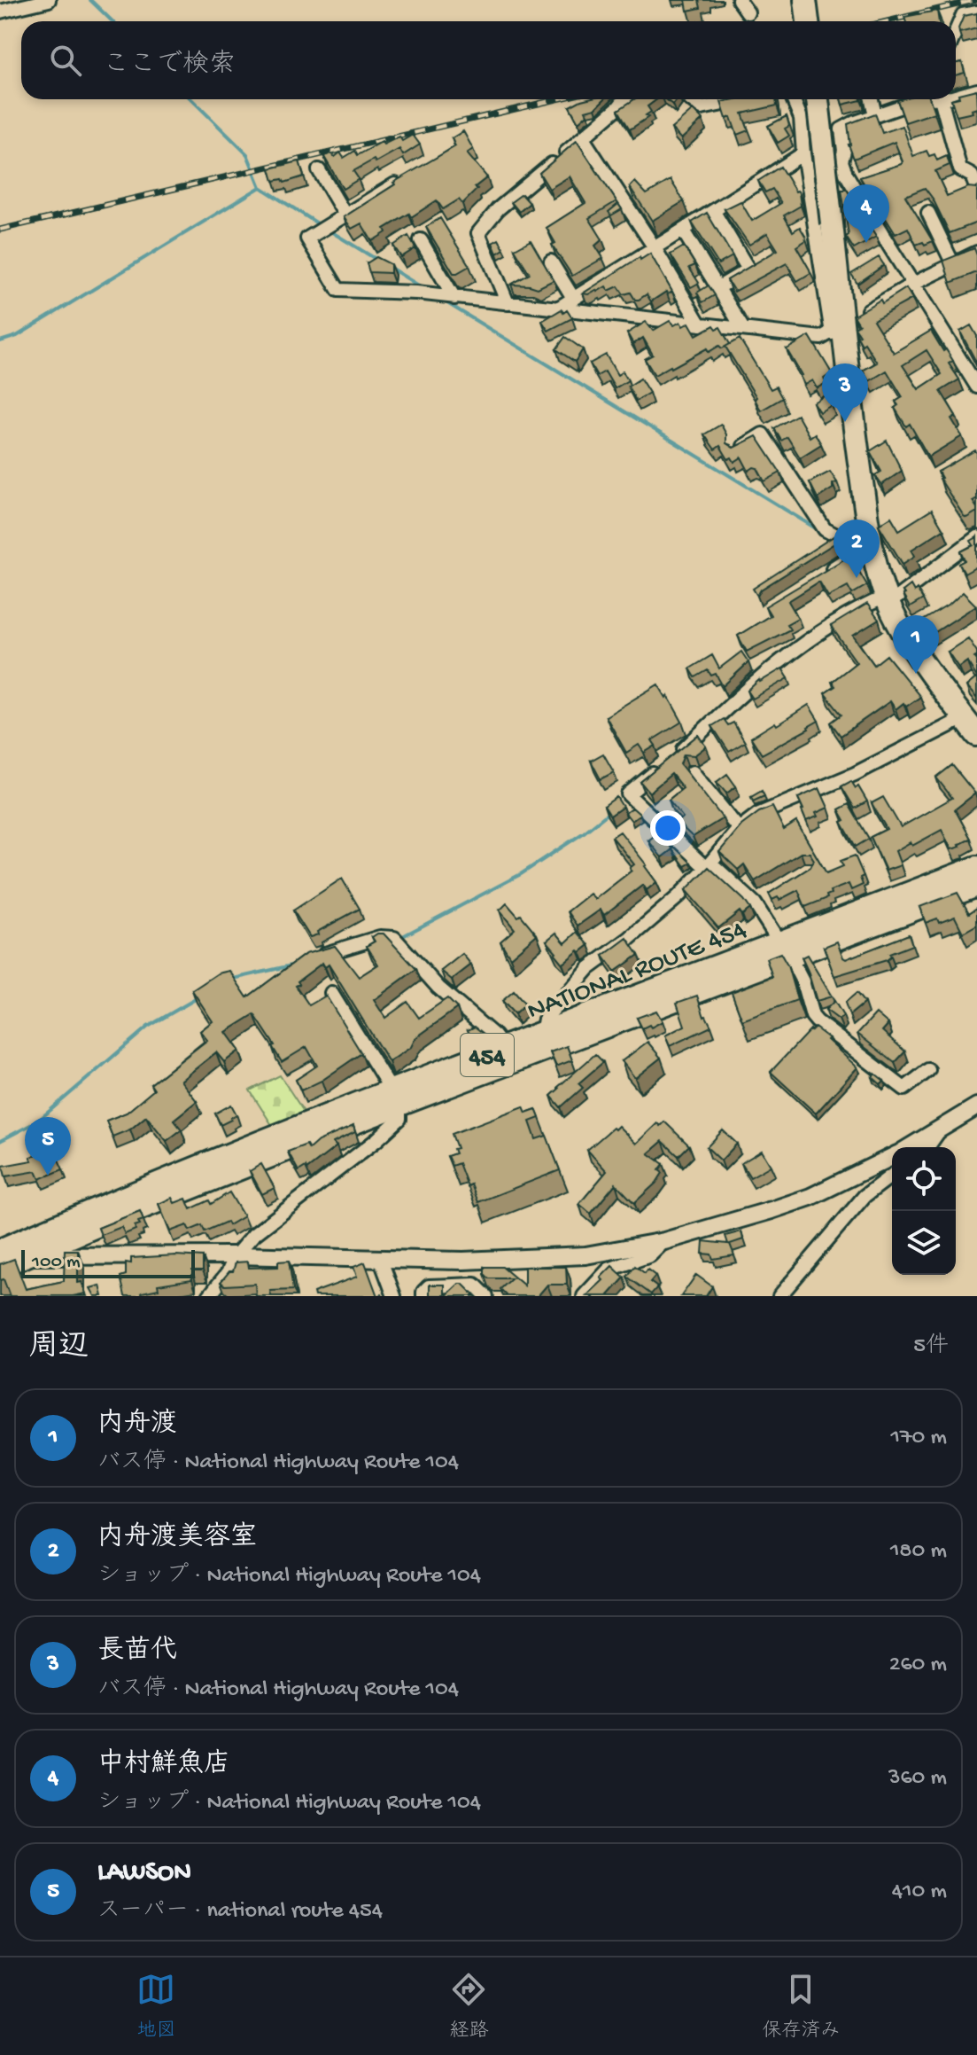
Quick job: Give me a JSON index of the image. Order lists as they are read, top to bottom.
{
  "streets": {
    "highway": ["NATIONAL ROUTE 454", "454"]
  },
  "scale_bar": "100 m",
  "page": {
    "search": "ここで検索",
    "pins": [
      "4",
      "3",
      "2",
      "1",
      "5"
    ],
    "scale": "100 m",
    "heading": ["周辺", "5件"],
    "list": [
      {
        "mark": "1",
        "name": "内舟渡",
        "note": "バス停 · National Highway Route 104",
        "value": "170 m"
      },
      {
        "mark": "2",
        "name": "内舟渡美容室",
        "note": "ショップ · National Highway Route 104",
        "value": "180 m"
      },
      {
        "mark": "3",
        "name": "長苗代",
        "note": "バス停 · National Highway Route 104",
        "value": "260 m"
      },
      {
        "mark": "4",
        "name": "中村鮮魚店",
        "note": "ショップ · National Highway Route 104",
        "value": "360 m"
      },
      {
        "mark": "5",
        "name": "LAWSON",
        "note": "スーパー · national route 454",
        "value": "410 m"
      }
    ],
    "nav": ["地図", "経路", "保存済み"]
  }
}
